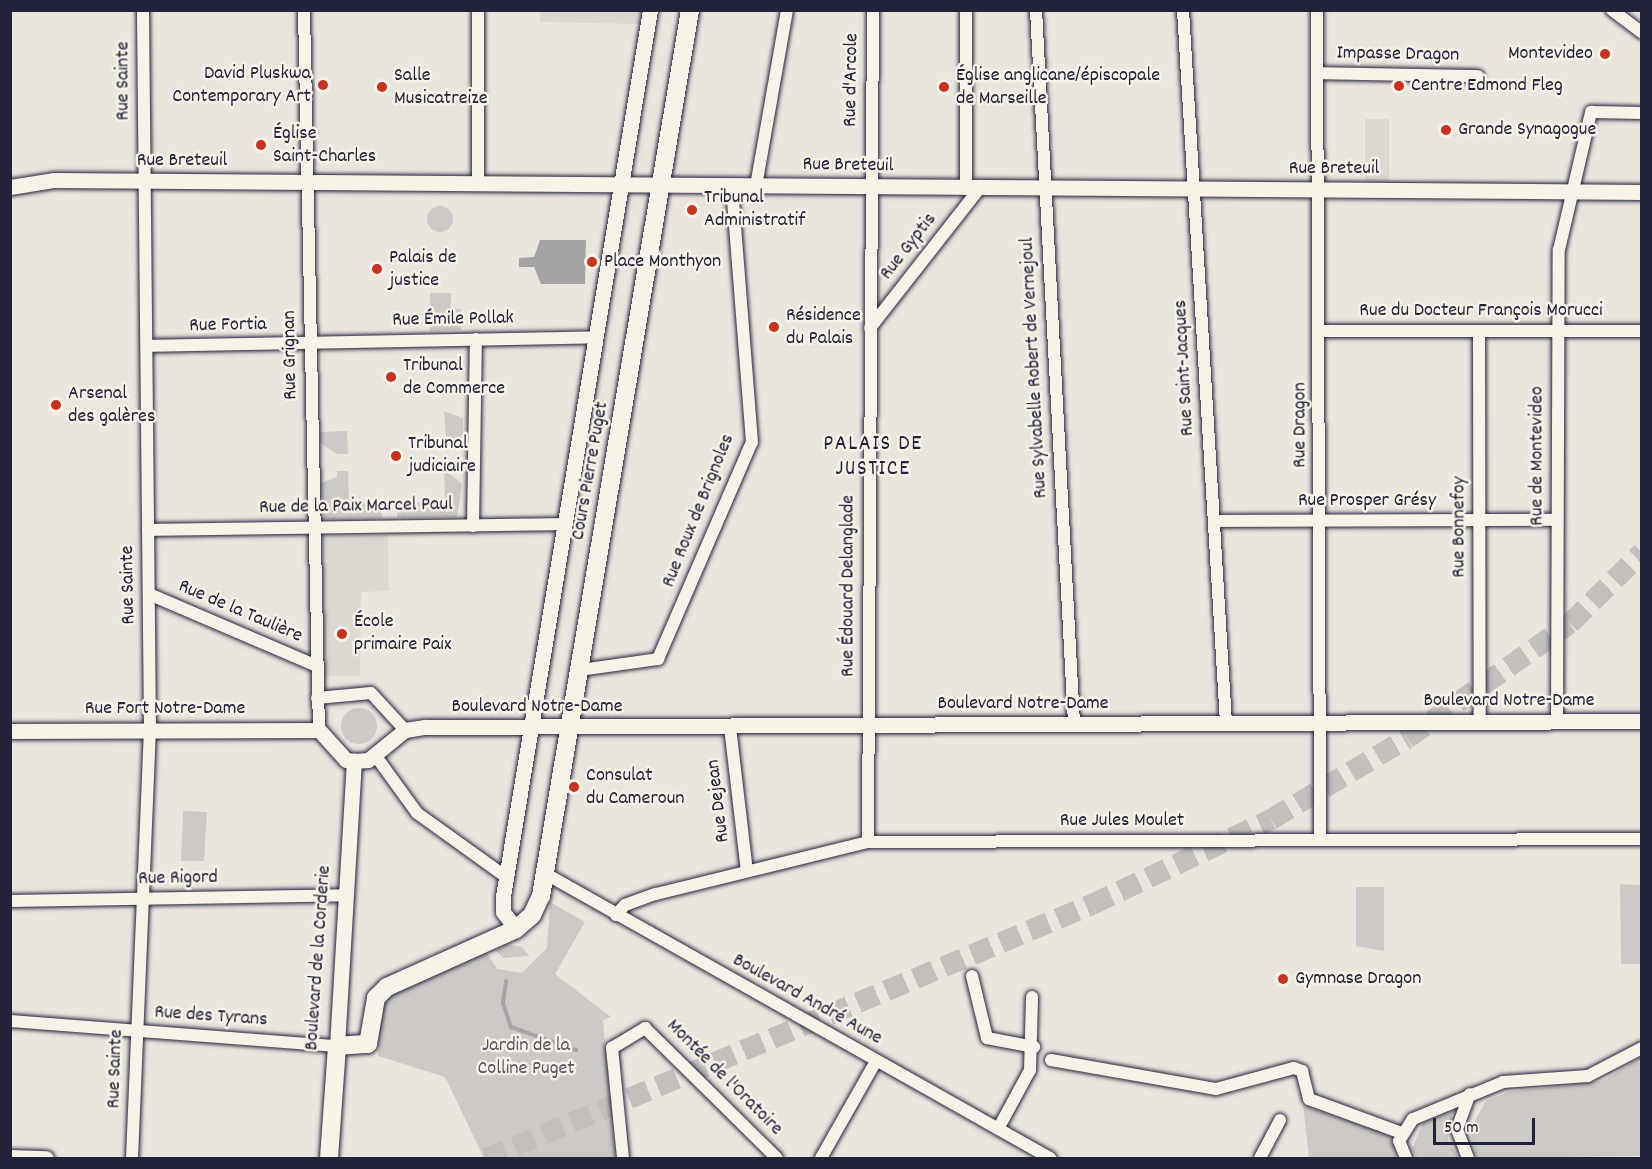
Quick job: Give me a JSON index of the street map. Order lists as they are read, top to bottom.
{
  "streets": {
    "main road": ["Cours Pierre Puget", "Boulevard de la Corderie"],
    "street": [
      "Impasse Dragon",
      "Rue d'Arcole",
      "Rue Sainte",
      "Rue Breteuil",
      "Rue Gyptis",
      "Rue du Docteur François Morucci",
      "Rue Émile Pollak",
      "Rue Fortia",
      "Rue Grignan",
      "Rue Sylvabelle Robert de Vernejoul",
      "Rue Saint-Jacques",
      "Rue Dragon",
      "Rue de Montevideo",
      "Rue Prosper Grésy",
      "Rue de la Paix Marcel Paul",
      "Rue Roux de Brignoles",
      "Rue Bonnefoy",
      "Rue Édouard Delanglade",
      "Rue de la Taulière",
      "Boulevard Notre-Dame",
      "Rue Fort Notre-Dame",
      "Rue Dejean",
      "Rue Jules Moulet",
      "Rue Rigord",
      "Boulevard André Aune",
      "Rue des Tyrans",
      "Montée de l'Oratoire"
    ]
  },
  "crossings": [
    ["Impasse Dragon", "Rue Dragon"],
    ["Rue d'Arcole", "Rue Breteuil"],
    ["Rue d'Arcole", "Rue Édouard Delanglade"],
    ["Rue Sainte", "Rue Breteuil"],
    ["Rue Sainte", "Rue Fortia"],
    ["Rue Sainte", "Rue de la Paix Marcel Paul"],
    ["Rue Sainte", "Rue de la Taulière"],
    ["Rue Sainte", "Rue Fort Notre-Dame"],
    ["Rue Sainte", "Rue Rigord"],
    ["Rue Sainte", "Rue des Tyrans"],
    ["Rue Breteuil", "Rue Gyptis"],
    ["Rue Breteuil", "Rue Grignan"],
    ["Rue Breteuil", "Rue Sylvabelle Robert de Vernejoul"],
    ["Rue Breteuil", "Rue Saint-Jacques"],
    ["Rue Breteuil", "Rue Dragon"],
    ["Rue Breteuil", "Rue de Montevideo"],
    ["Rue Breteuil", "Cours Pierre Puget"],
    ["Rue Breteuil", "Rue Roux de Brignoles"],
    ["Rue Breteuil", "Rue Édouard Delanglade"],
    ["Rue Gyptis", "Rue Édouard Delanglade"],
    ["Rue du Docteur François Morucci", "Rue Dragon"],
    ["Rue du Docteur François Morucci", "Rue de Montevideo"],
    ["Rue du Docteur François Morucci", "Rue Bonnefoy"],
    ["Rue Émile Pollak", "Rue Fortia"],
    ["Rue Émile Pollak", "Rue Grignan"],
    ["Rue Émile Pollak", "Cours Pierre Puget"],
    ["Rue Fortia", "Rue Grignan"],
    ["Rue Grignan", "Rue de la Paix Marcel Paul"],
    ["Rue Grignan", "Rue de la Taulière"],
    ["Rue Grignan", "Rue Fort Notre-Dame"],
    ["Rue Sylvabelle Robert de Vernejoul", "Boulevard Notre-Dame"],
    ["Rue Saint-Jacques", "Rue Prosper Grésy"],
    ["Rue Saint-Jacques", "Boulevard Notre-Dame"],
    ["Rue Dragon", "Rue Prosper Grésy"],
    ["Rue Dragon", "Boulevard Notre-Dame"],
    ["Rue Dragon", "Rue Jules Moulet"],
    ["Rue de Montevideo", "Rue Prosper Grésy"],
    ["Rue de Montevideo", "Boulevard Notre-Dame"],
    ["Cours Pierre Puget", "Rue de la Paix Marcel Paul"],
    ["Cours Pierre Puget", "Rue Roux de Brignoles"],
    ["Cours Pierre Puget", "Boulevard Notre-Dame"],
    ["Cours Pierre Puget", "Boulevard de la Corderie"],
    ["Cours Pierre Puget", "Boulevard André Aune"],
    ["Cours Pierre Puget", "Rue des Tyrans"],
    ["Rue Prosper Grésy", "Rue Bonnefoy"],
    ["Rue Bonnefoy", "Boulevard Notre-Dame"],
    ["Rue Édouard Delanglade", "Boulevard Notre-Dame"],
    ["Rue Édouard Delanglade", "Rue Jules Moulet"],
    ["Boulevard Notre-Dame", "Rue Dejean"],
    ["Rue Dejean", "Rue Jules Moulet"],
    ["Rue Jules Moulet", "Boulevard André Aune"],
    ["Rue Rigord", "Boulevard de la Corderie"],
    ["Boulevard de la Corderie", "Rue des Tyrans"]
  ],
  "districts": ["PALAIS DE JUSTICE"],
  "parks": ["Jardin de la Colline Puget"],
  "places": [
    "Montevideo",
    "David Pluskwa Contemporary Art",
    "Centre Edmond Fleg",
    "Salle Musicatreize",
    "Église anglicane/épiscopale de Marseille",
    "Grande Synagogue",
    "Église Saint-Charles",
    "Tribunal Administratif",
    "Place Monthyon",
    "Palais de justice",
    "Résidence du Palais",
    "Tribunal de Commerce",
    "Arsenal des galères",
    "Tribunal judiciaire",
    "École primaire Paix",
    "Consulat du Cameroun",
    "Gymnase Dragon"
  ],
  "scale_bar": "50 m"
}
